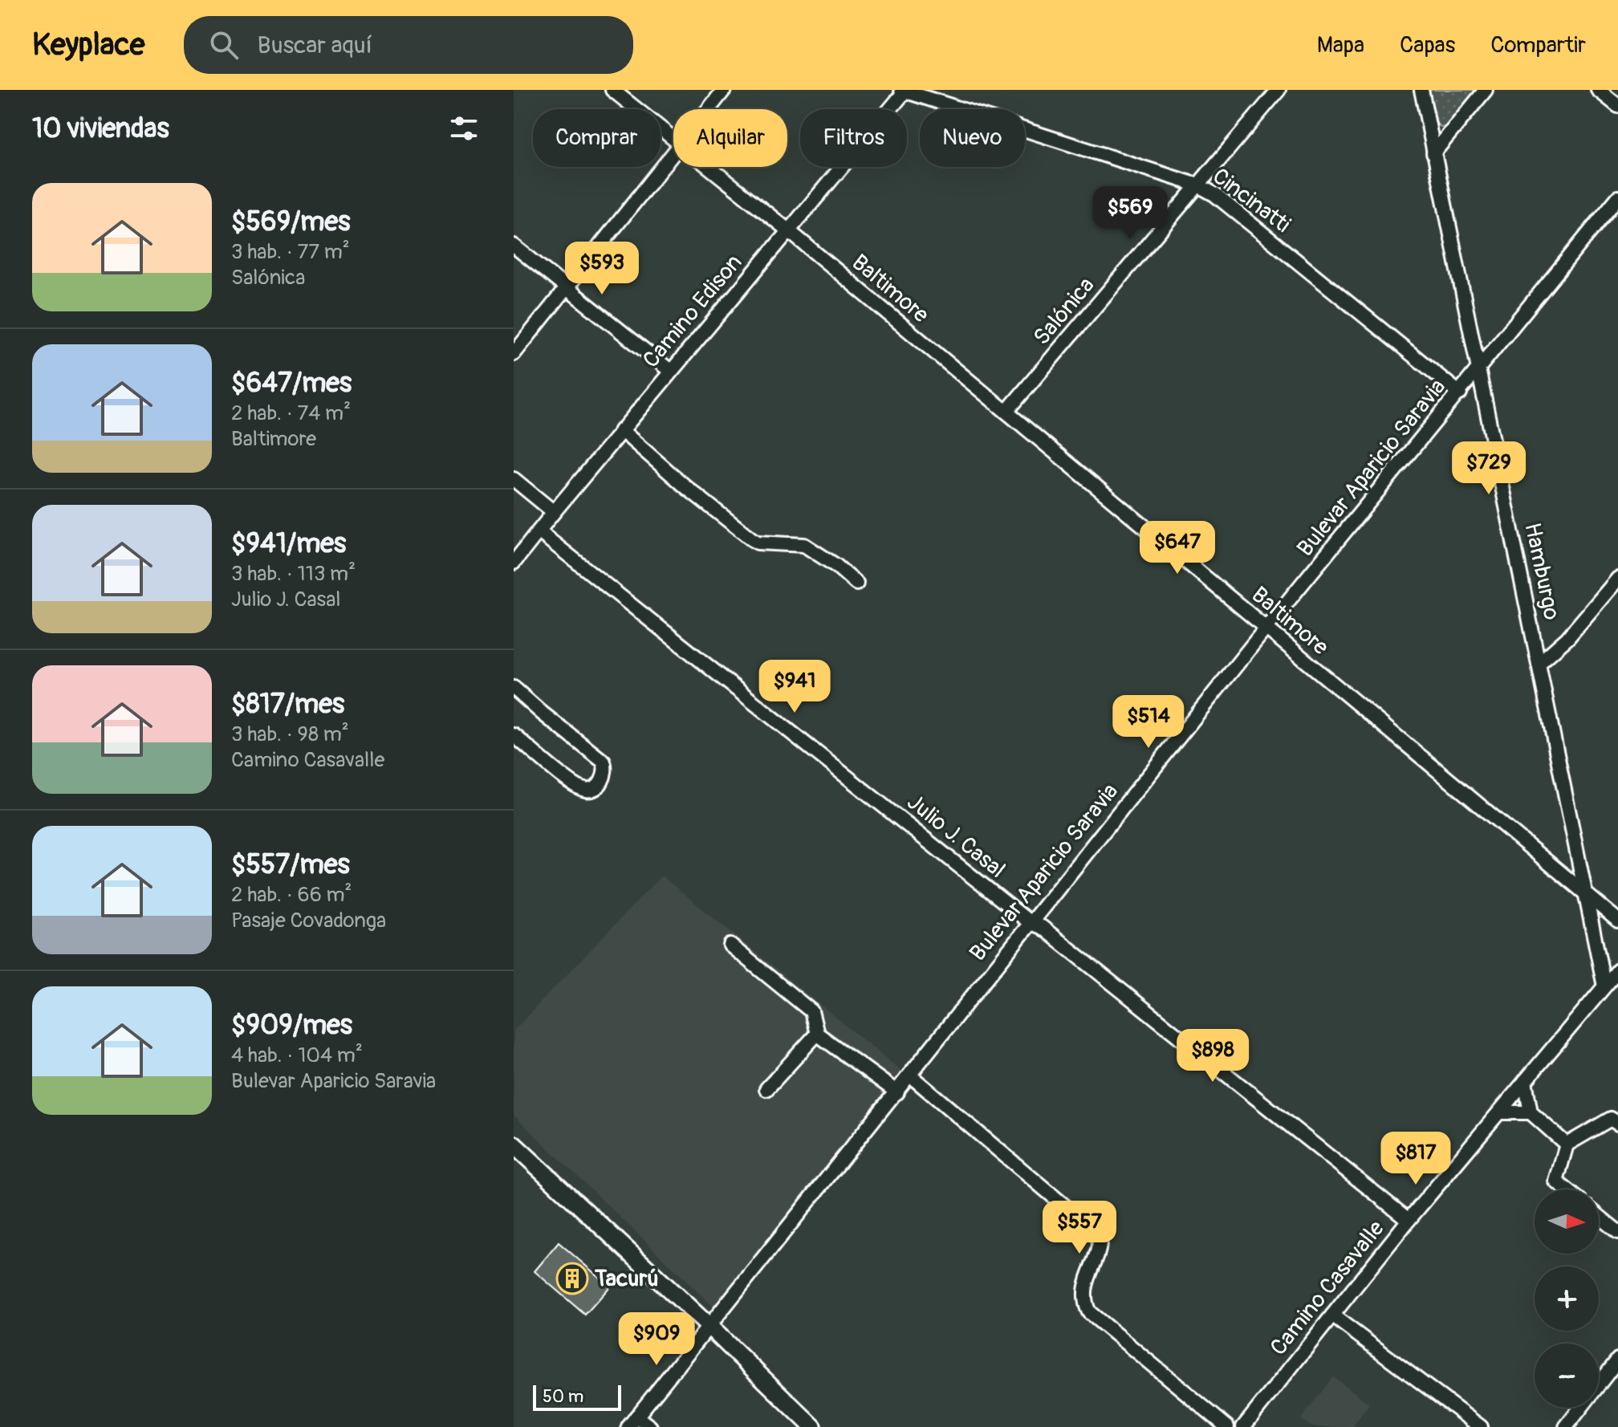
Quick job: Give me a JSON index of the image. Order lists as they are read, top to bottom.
{
  "streets": {
    "street": [
      "Cincinatti",
      "Baltimore",
      "Camino Edison",
      "Salónica",
      "Bulevar Aparicio Saravia",
      "Hamburgo",
      "Julio J. Casal",
      "Camino Casavalle"
    ]
  },
  "crossings": [
    ["Cincinatti", "Camino Edison"],
    ["Cincinatti", "Salónica"],
    ["Cincinatti", "Bulevar Aparicio Saravia"],
    ["Baltimore", "Camino Edison"],
    ["Baltimore", "Salónica"],
    ["Baltimore", "Bulevar Aparicio Saravia"],
    ["Baltimore", "Hamburgo"],
    ["Camino Edison", "Julio J. Casal"],
    ["Bulevar Aparicio Saravia", "Hamburgo"],
    ["Bulevar Aparicio Saravia", "Julio J. Casal"],
    ["Hamburgo", "Camino Casavalle"],
    ["Julio J. Casal", "Camino Casavalle"]
  ],
  "places": {
    "building": ["Tacurú"]
  },
  "scale_bar": "50 m",
  "north": "right",
  "page": {
    "header": "Keyplace",
    "search": "Buscar aquí",
    "nav": ["Mapa", "Capas", "Compartir"],
    "heading": "10 viviendas",
    "chip": [
      "Comprar",
      "Alquilar",
      "Filtros",
      "Nuevo"
    ],
    "list": [
      {
        "name": "$569/mes",
        "note": "3 hab. · 77 m² · Salónica"
      },
      {
        "name": "$647/mes",
        "note": "2 hab. · 74 m² · Baltimore"
      },
      {
        "name": "$941/mes",
        "note": "3 hab. · 113 m² · Julio J. Casal"
      },
      {
        "name": "$817/mes",
        "note": "3 hab. · 98 m² · Camino Casavalle"
      },
      {
        "name": "$557/mes",
        "note": "2 hab. · 66 m² · Pasaje Covadonga"
      },
      {
        "name": "$909/mes",
        "note": "4 hab. · 104 m² · Bulevar Aparicio Saravia"
      }
    ],
    "price": [
      "$569",
      "$593",
      "$729",
      "$647",
      "$941",
      "$514",
      "$898",
      "$817",
      "$557",
      "$909"
    ],
    "map_buttons": ["+", "−"],
    "scale": "50 m"
  }
}
